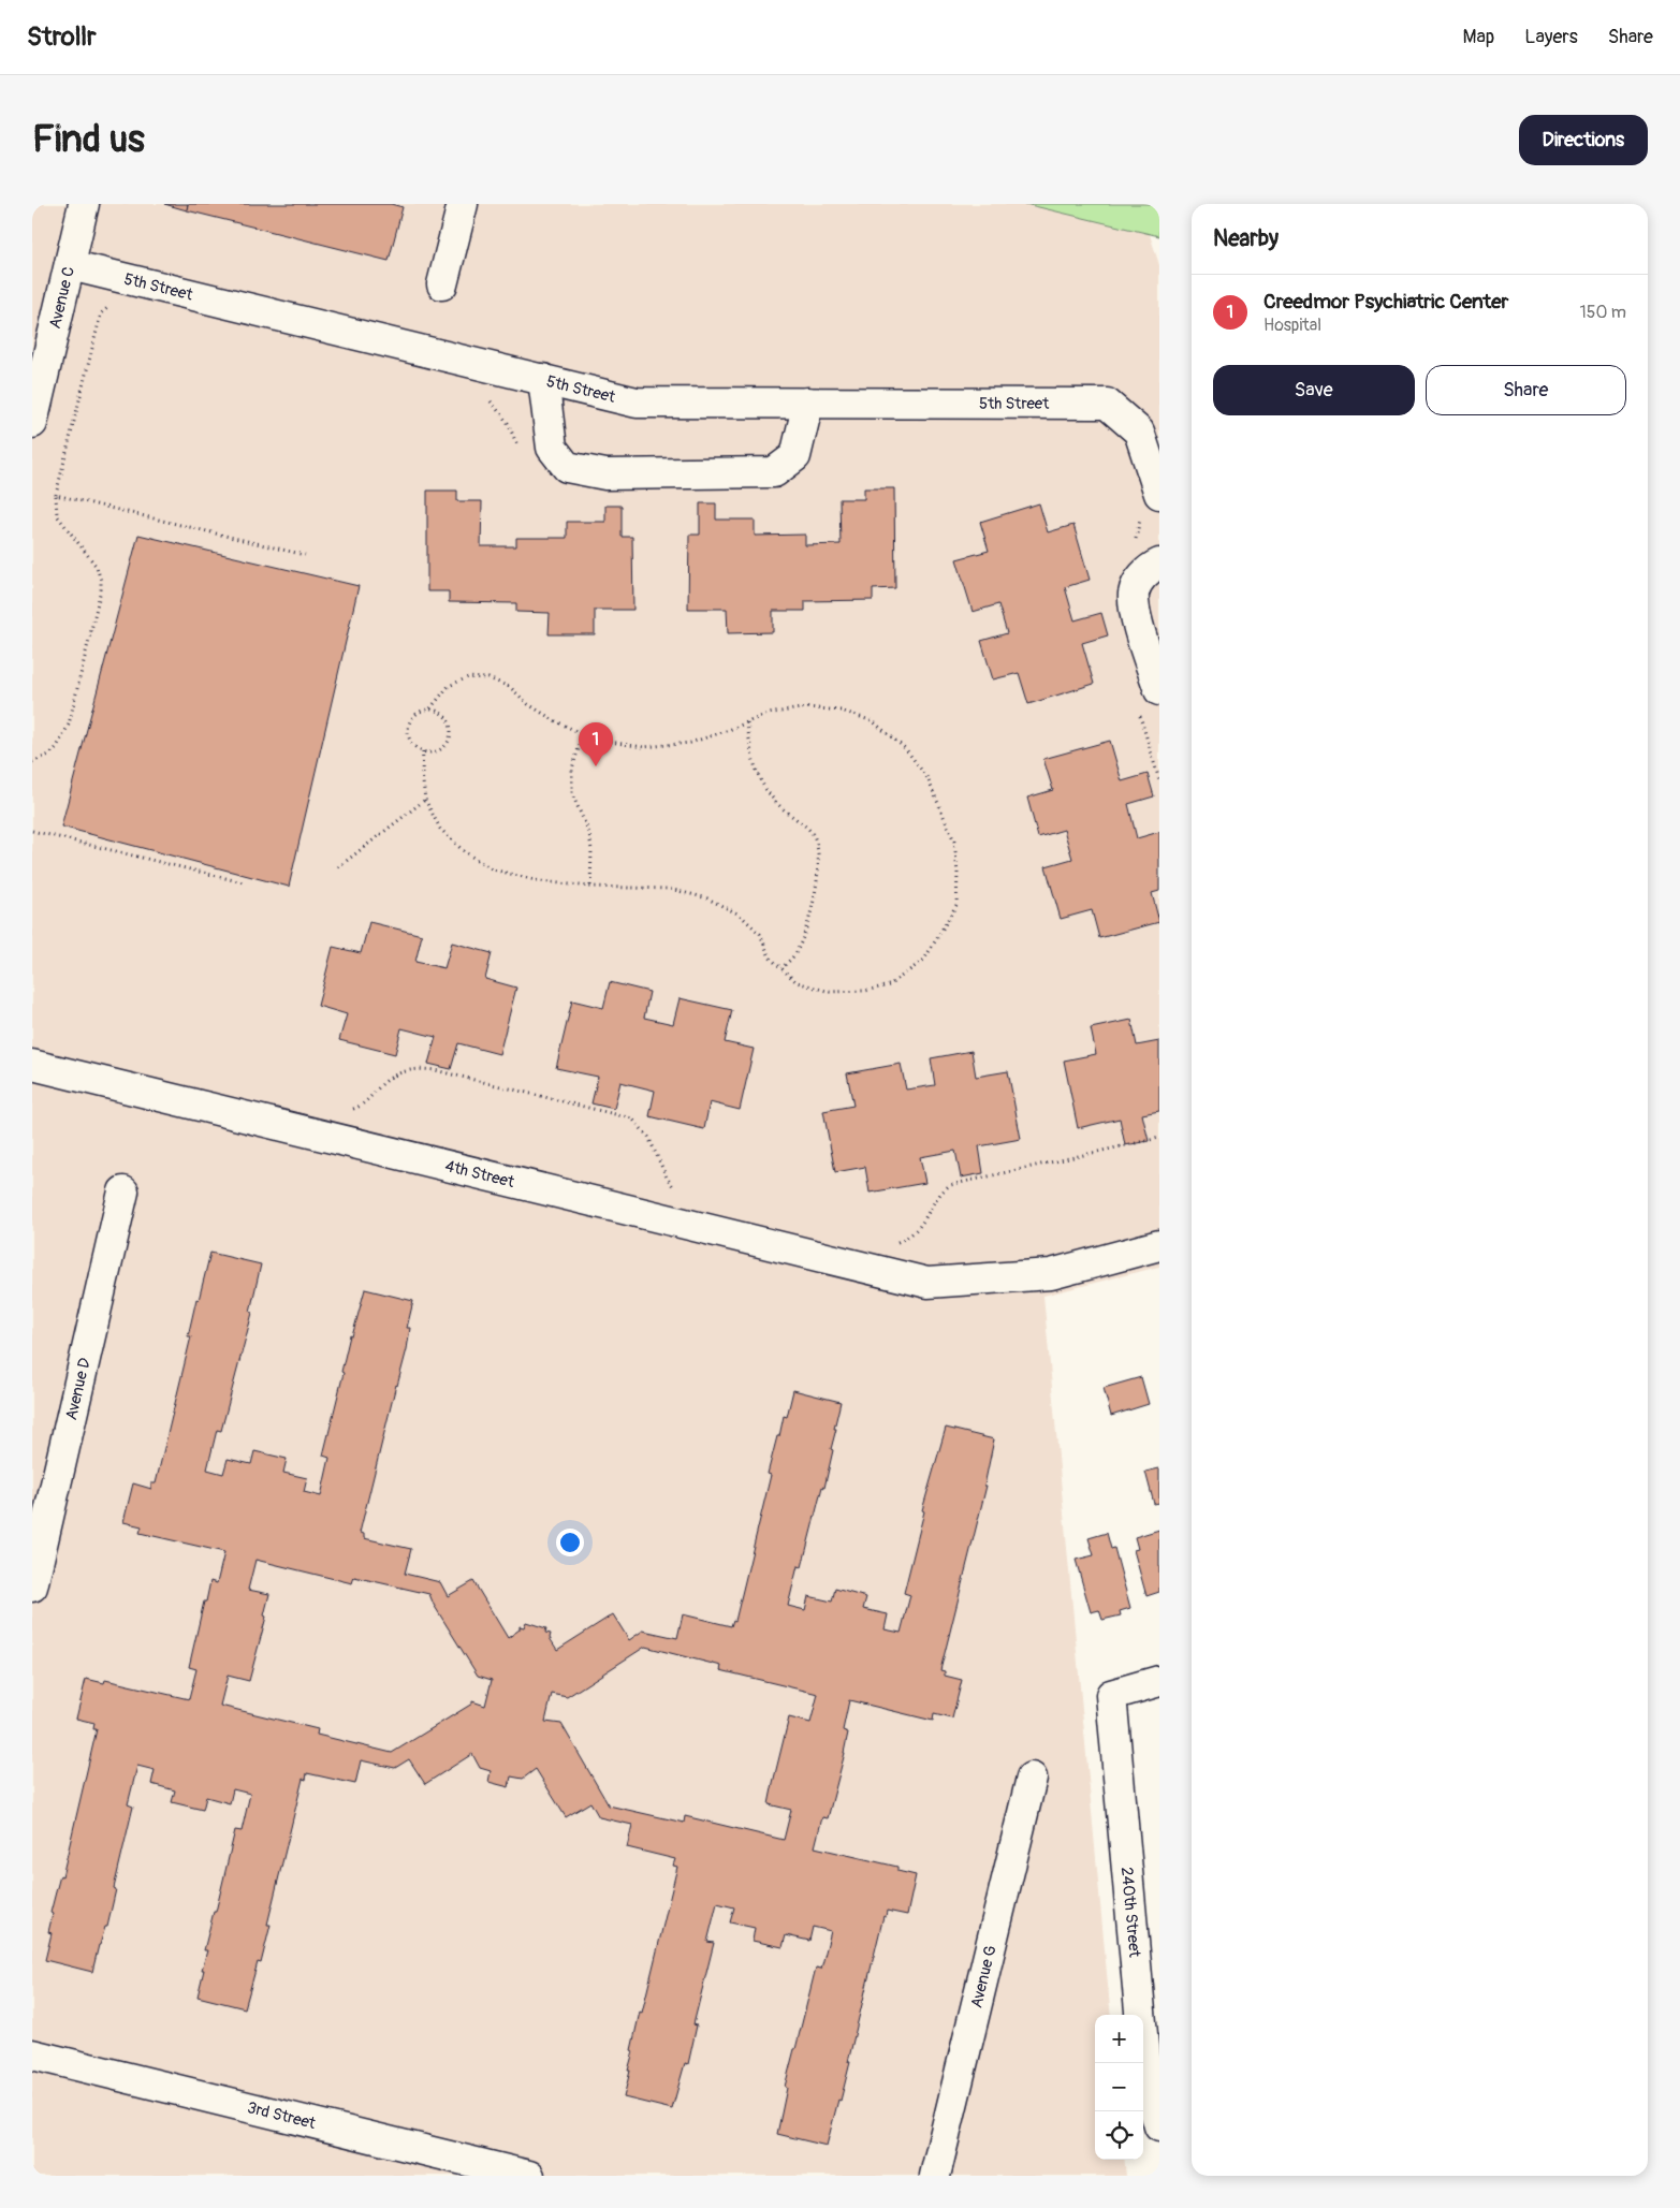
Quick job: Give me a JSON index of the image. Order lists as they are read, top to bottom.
{
  "streets": {
    "street": [
      "5th Street",
      "Avenue C",
      "4th Street",
      "Avenue D",
      "240th Street",
      "Avenue G",
      "3rd Street"
    ]
  },
  "crossings": [
    ["5th Street", "Avenue C"]
  ],
  "page": {
    "header": "Strollr",
    "nav": ["Map", "Layers", "Share"],
    "buttons": [
      "Directions",
      ["Save", "Share"]
    ],
    "title": "Find us",
    "heading": "Nearby",
    "list": [
      {
        "mark": "1",
        "name": "Creedmor Psychiatric Center",
        "note": "Hospital",
        "value": "150 m"
      }
    ],
    "pins": "1",
    "map_buttons": ["+", "−"]
  }
}
